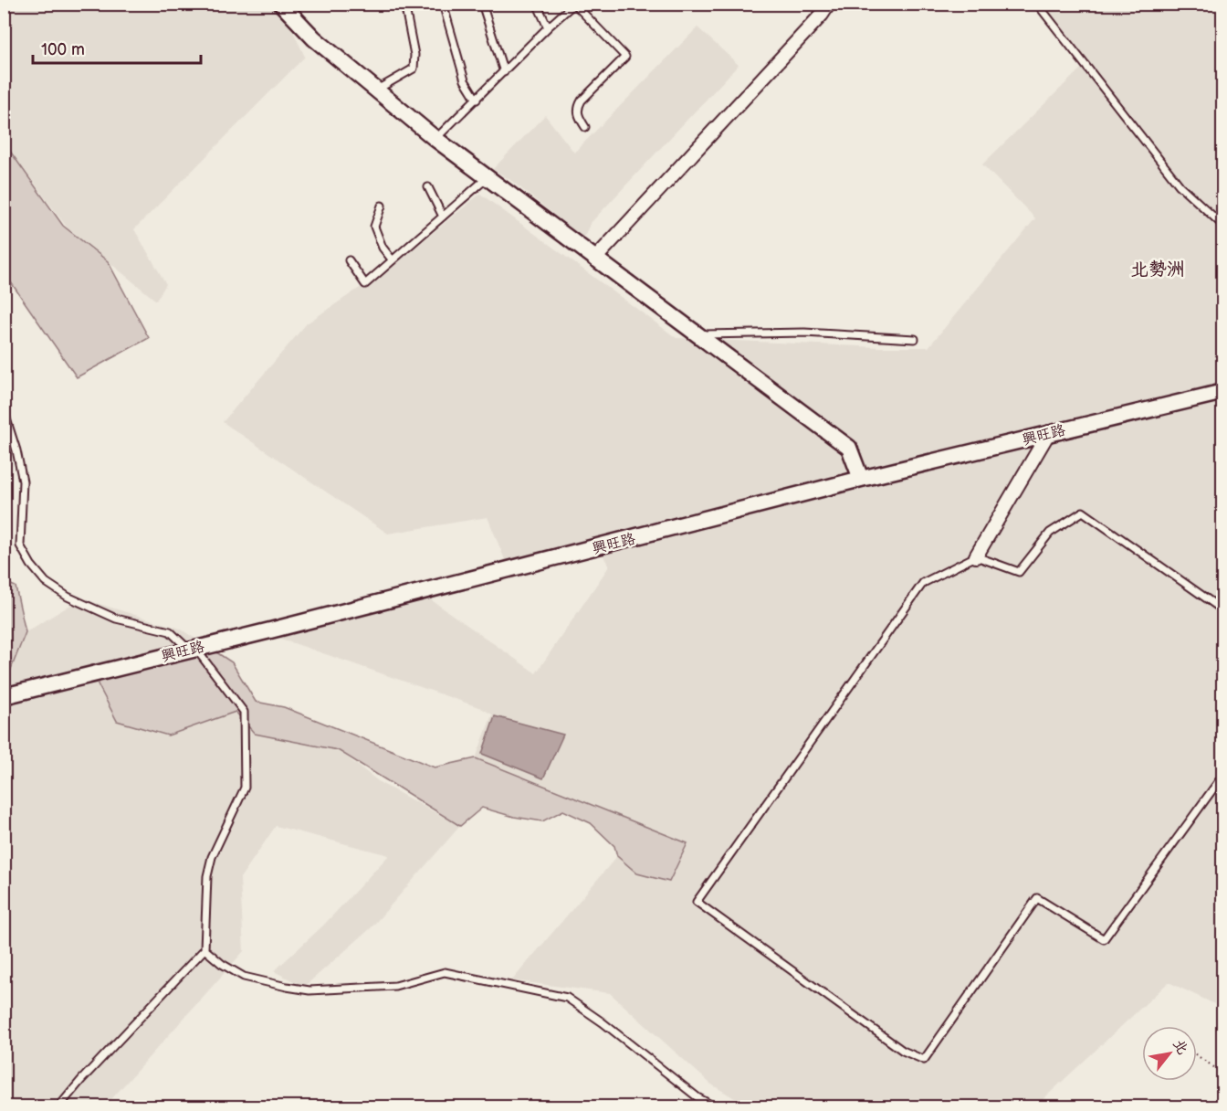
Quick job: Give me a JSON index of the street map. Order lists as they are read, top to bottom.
{
  "streets": {
    "street": ["興旺路"]
  },
  "districts": ["北勢洲"],
  "scale_bar": "100 m",
  "north": "top right"
}
